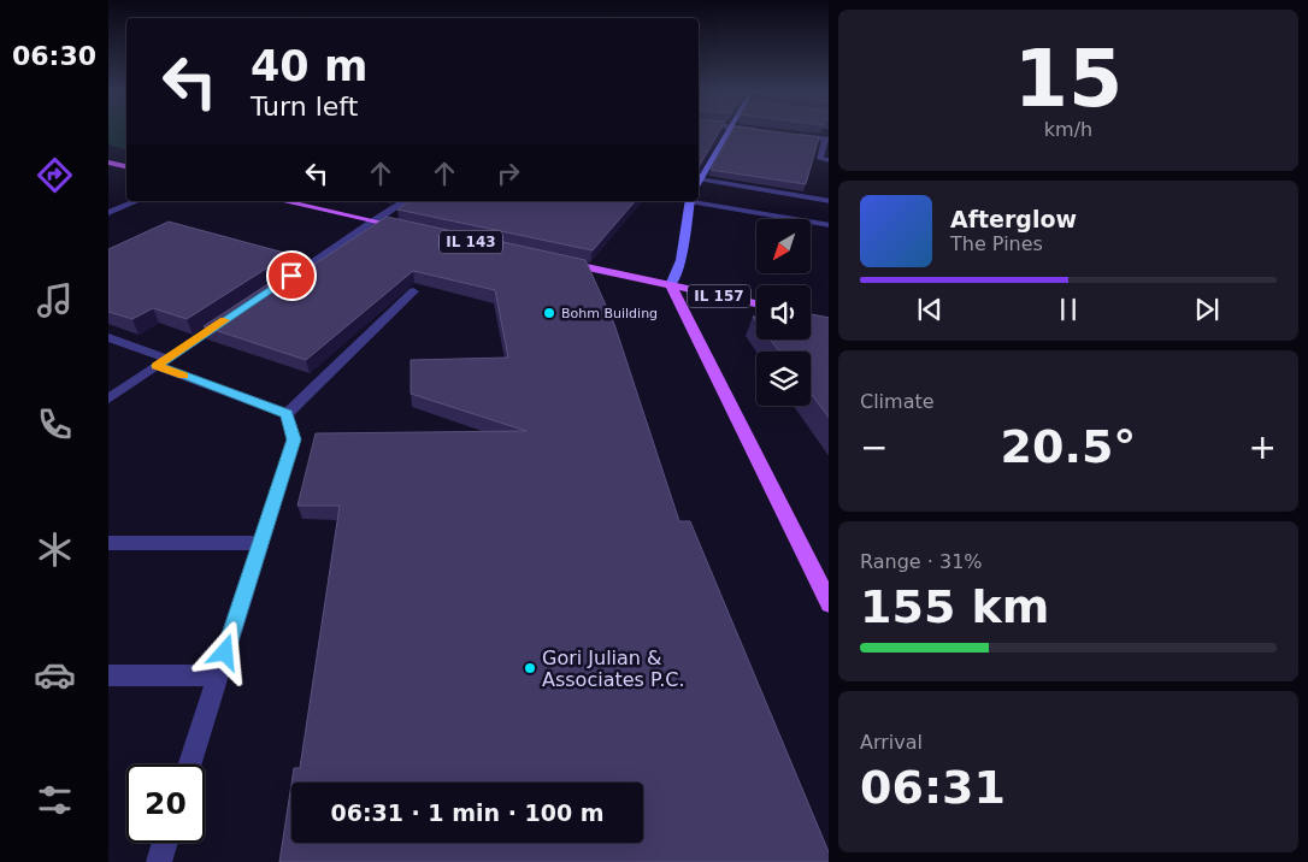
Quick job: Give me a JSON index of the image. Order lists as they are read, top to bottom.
{
  "streets": {
    "main road": ["IL 157"]
  },
  "places": ["Bohm Building", "Gori Julian & Associates P.C."],
  "north": "bottom left",
  "page": {
    "tabs": "06:30",
    "tile": [
      ["15", "km/h"],
      "Climate",
      ["Range · 31%", "155 km"],
      ["Arrival", "06:31"]
    ],
    "turn": ["40 m", "Turn left"],
    "song": ["Afterglow", "The Pines"],
    "heat": ["−", "20.5°", "+"],
    "limit": "20",
    "trip": "06:31 · 1 min · 100 m"
  }
}
